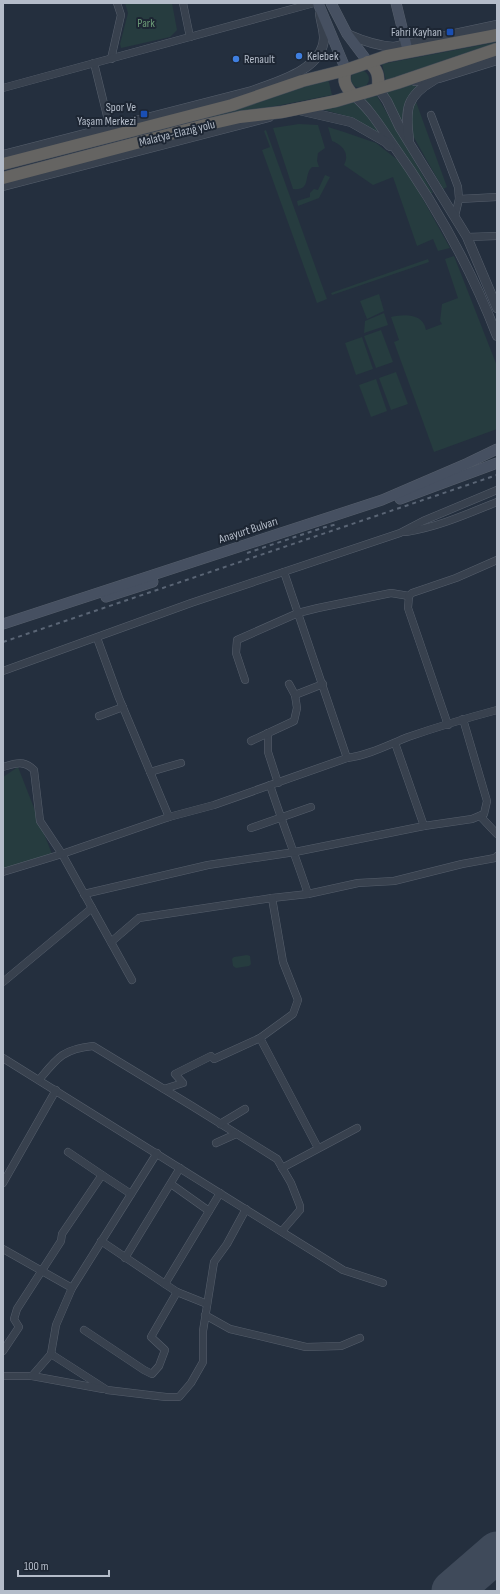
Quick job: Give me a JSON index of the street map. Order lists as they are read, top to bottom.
{
  "streets": {
    "highway": ["Malatya-Elazığ yolu"],
    "main road": ["Anayurt Bulvarı"]
  },
  "parks": ["Park"],
  "places": {
    "transit": ["Fahri Kayhan", "Spor Ve Yaşam Merkezi"],
    "other": ["Kelebek", "Renault"]
  },
  "scale_bar": "100 m"
}
